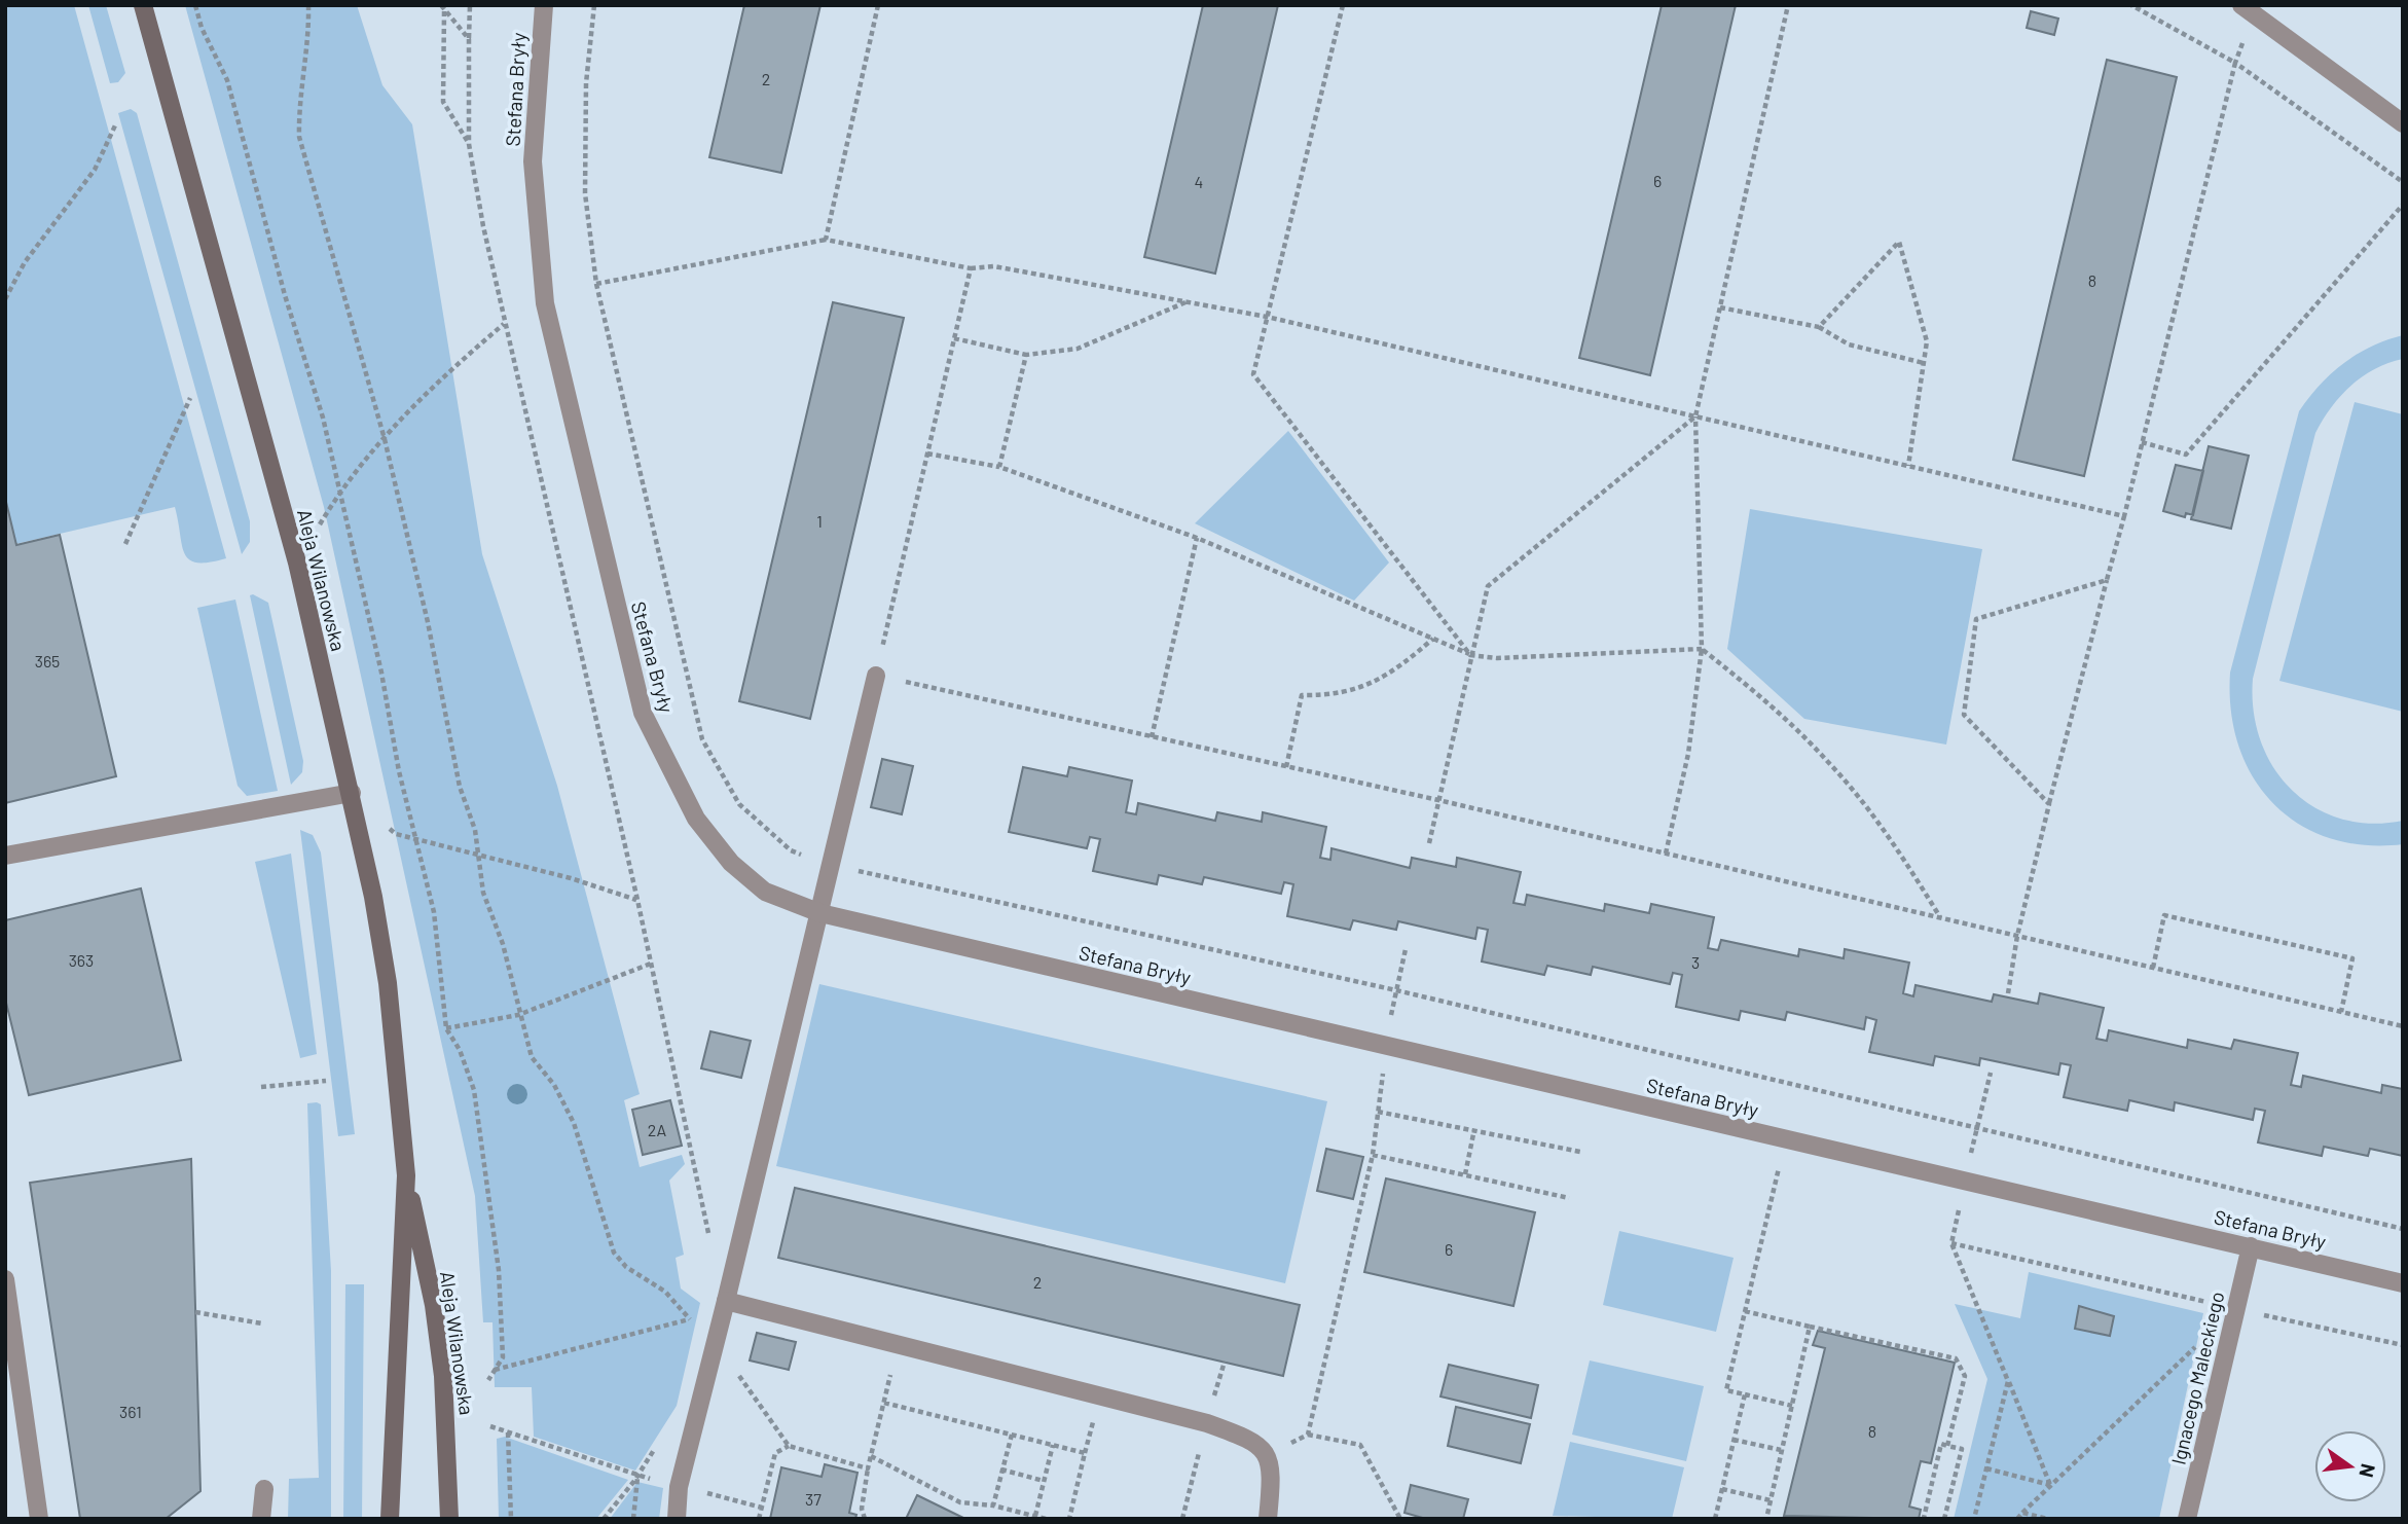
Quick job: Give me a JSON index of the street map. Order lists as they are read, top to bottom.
{
  "streets": {
    "main road": ["Aleja Wilanowska"],
    "street": ["Stefana Bryły", "Ignacego Maleckiego"]
  },
  "crossings": [
    ["Stefana Bryły", "Ignacego Maleckiego"]
  ],
  "house_numbers": [
    "2",
    "6",
    "4",
    "8",
    "1",
    "365",
    "363",
    "3",
    "2A",
    "6",
    "2",
    "361",
    "8",
    "37"
  ],
  "north": "right"
}
